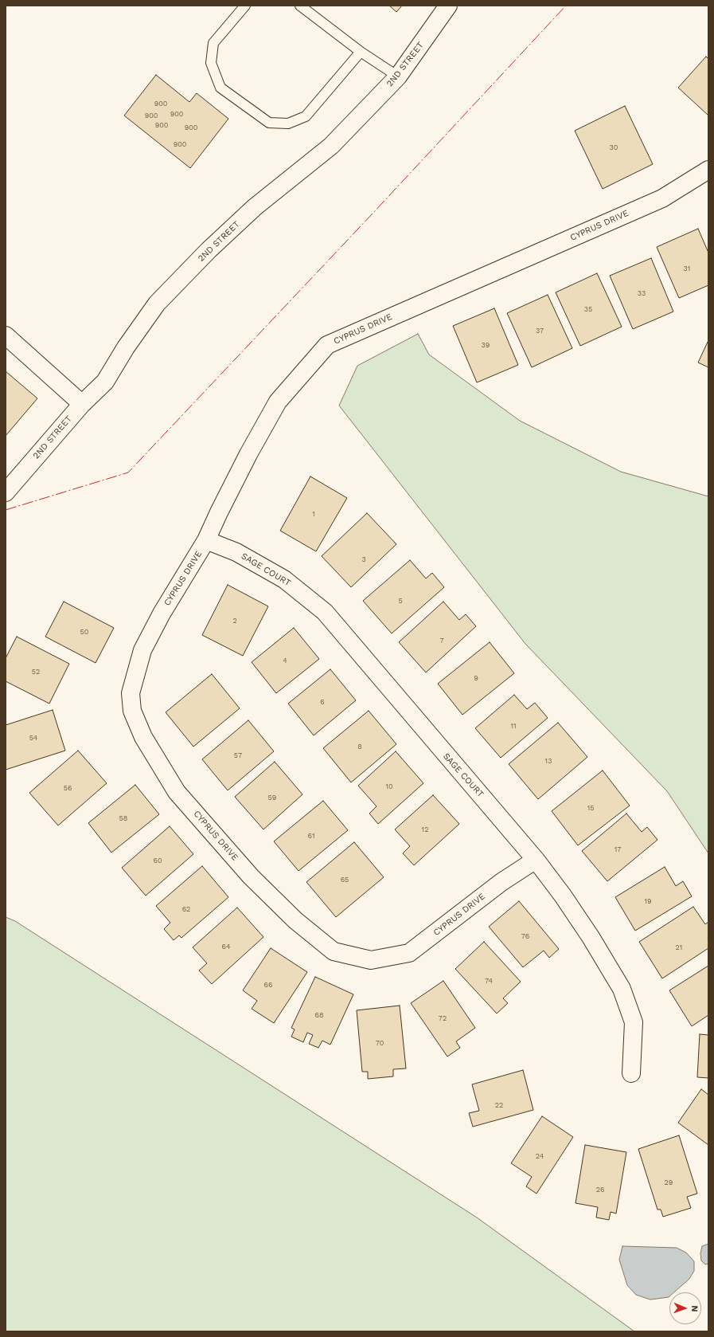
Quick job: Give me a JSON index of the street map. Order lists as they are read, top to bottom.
{
  "streets": {
    "street": ["2ND STREET", "CYPRUS DRIVE", "SAGE COURT"]
  },
  "crossings": [
    ["CYPRUS DRIVE", "SAGE COURT"]
  ],
  "house_numbers": [
    "900",
    "900",
    "900",
    "900",
    "900",
    "900",
    "30",
    "31",
    "33",
    "35",
    "37",
    "39",
    "1",
    "3",
    "5",
    "2",
    "50",
    "7",
    "4",
    "52",
    "9",
    "6",
    "11",
    "54",
    "8",
    "57",
    "13",
    "10",
    "56",
    "59",
    "15",
    "58",
    "12",
    "61",
    "17",
    "60",
    "65",
    "19",
    "62",
    "76",
    "64",
    "21",
    "74",
    "66",
    "68",
    "72",
    "70",
    "22",
    "24",
    "29",
    "26"
  ],
  "north": "right"
}
